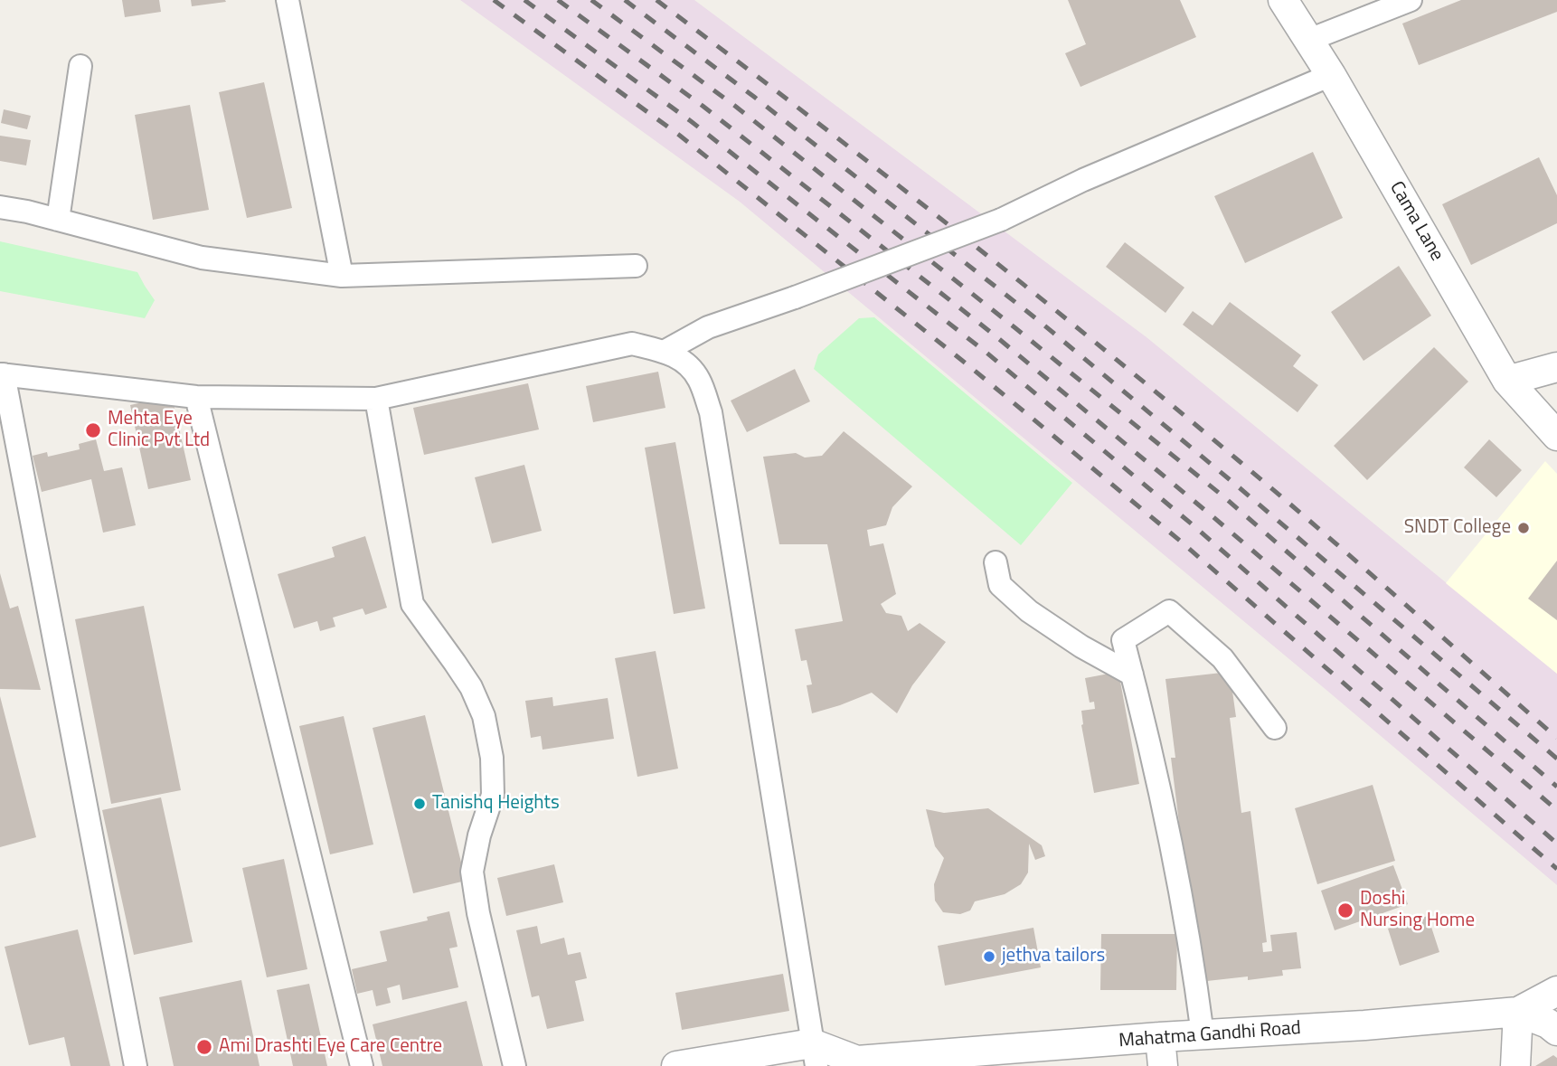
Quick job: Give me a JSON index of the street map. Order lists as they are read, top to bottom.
{
  "streets": {
    "street": ["Cama Lane", "Mahatma Gandhi Road"]
  },
  "places": [
    "Mehta Eye Clinic Pvt Ltd",
    "SNDT College",
    "Tanishq Heights",
    "Doshi Nursing Home",
    "jethva tailors",
    "Ami Drashti Eye Care Centre"
  ]
}
